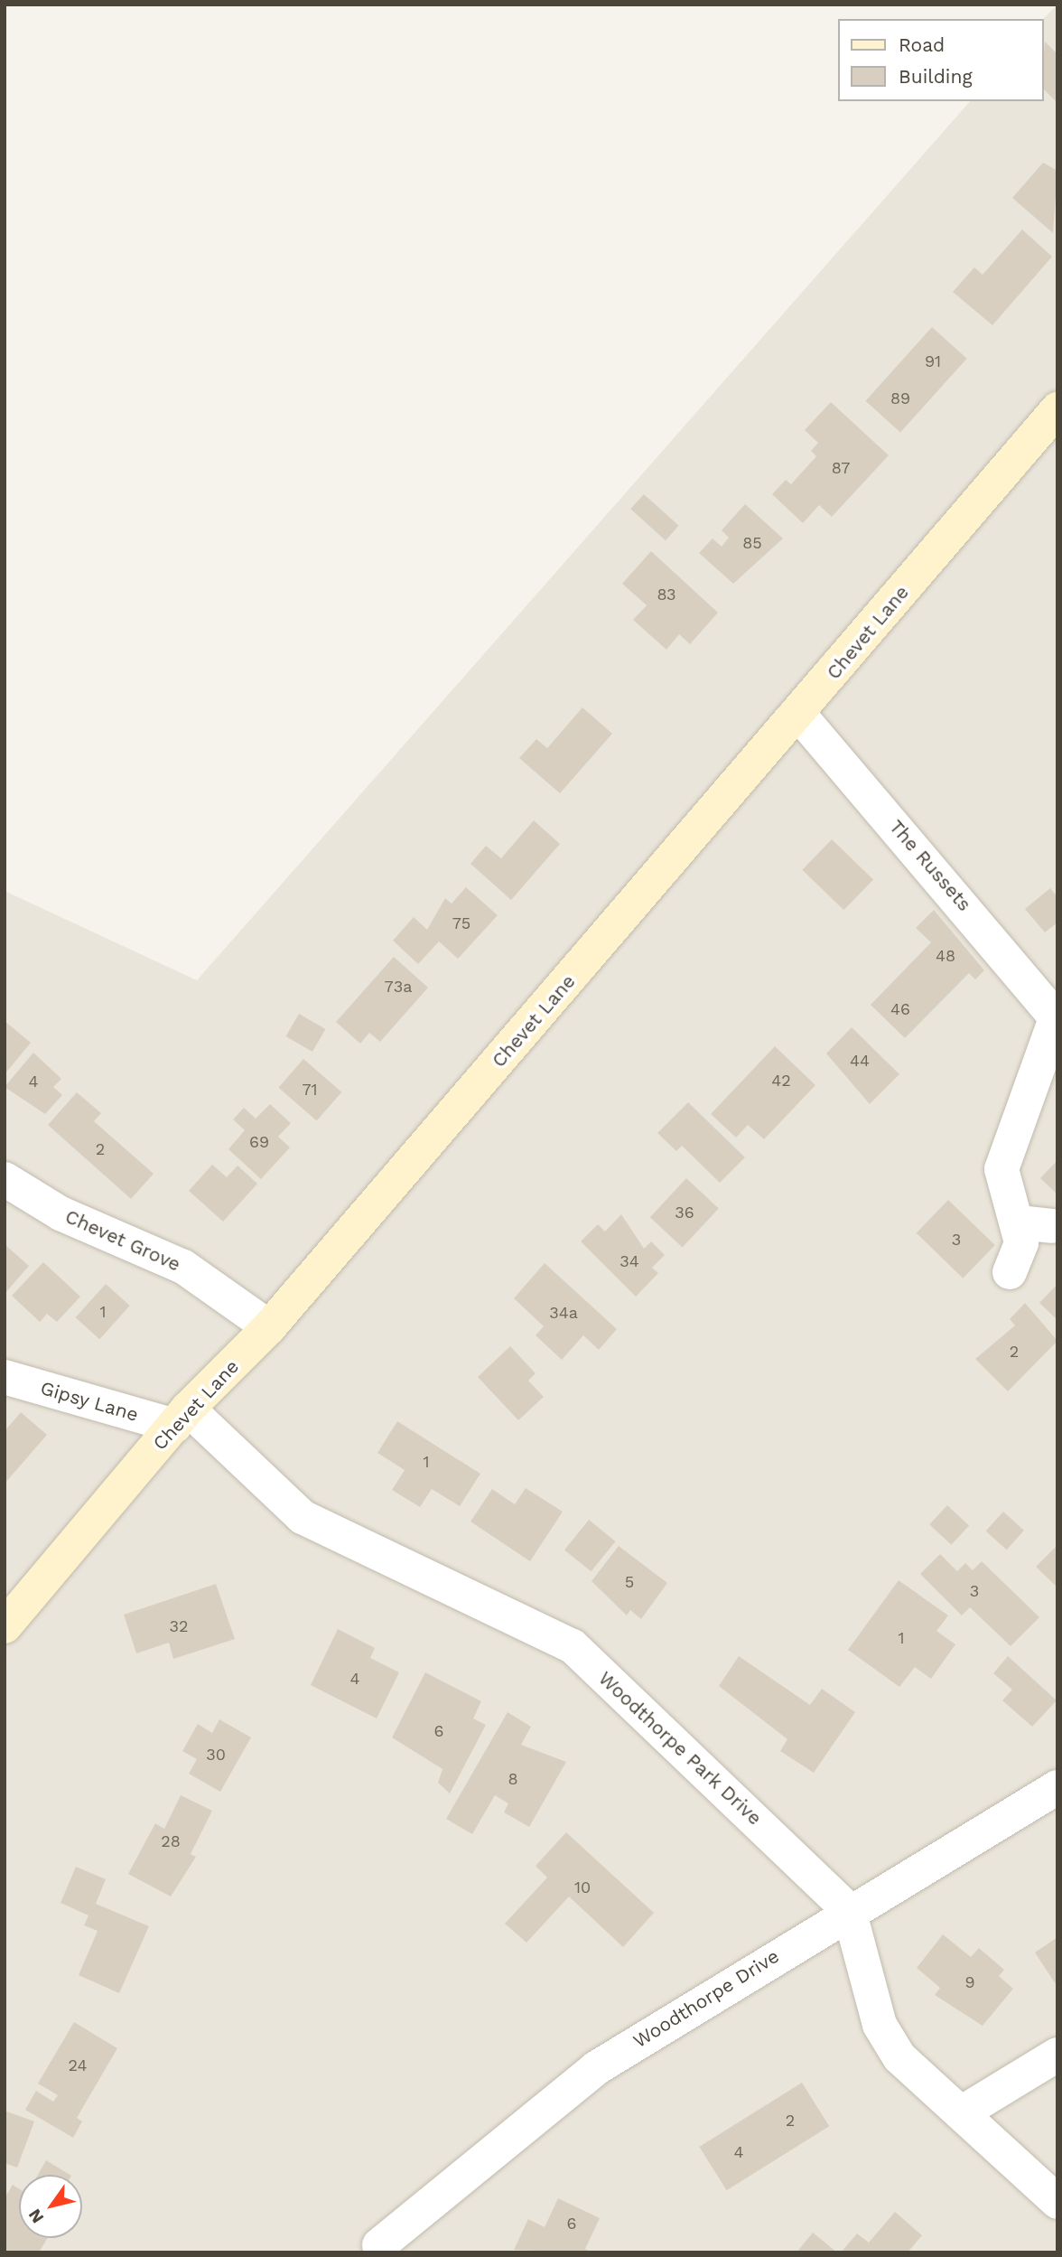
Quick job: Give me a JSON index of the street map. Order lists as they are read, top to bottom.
{
  "streets": {
    "main road": ["Chevet Lane"],
    "street": [
      "The Russets",
      "Chevet Grove",
      "Gipsy Lane",
      "Woodthorpe Park Drive",
      "Woodthorpe Drive"
    ]
  },
  "crossings": [
    ["Chevet Lane", "The Russets"],
    ["Chevet Lane", "Chevet Grove"],
    ["Chevet Lane", "Gipsy Lane"],
    ["Chevet Lane", "Woodthorpe Park Drive"],
    ["Gipsy Lane", "Woodthorpe Park Drive"],
    ["Woodthorpe Park Drive", "Woodthorpe Drive"]
  ],
  "house_numbers": [
    "91",
    "89",
    "87",
    "85",
    "83",
    "75",
    "48",
    "73a",
    "46",
    "44",
    "42",
    "4",
    "71",
    "69",
    "2",
    "36",
    "3",
    "34",
    "1",
    "34a",
    "2",
    "1",
    "5",
    "3",
    "32",
    "1",
    "4",
    "6",
    "30",
    "8",
    "28",
    "10",
    "9",
    "24",
    "2",
    "4",
    "6"
  ],
  "legend": ["Road", "Building"],
  "north": "bottom left"
}
